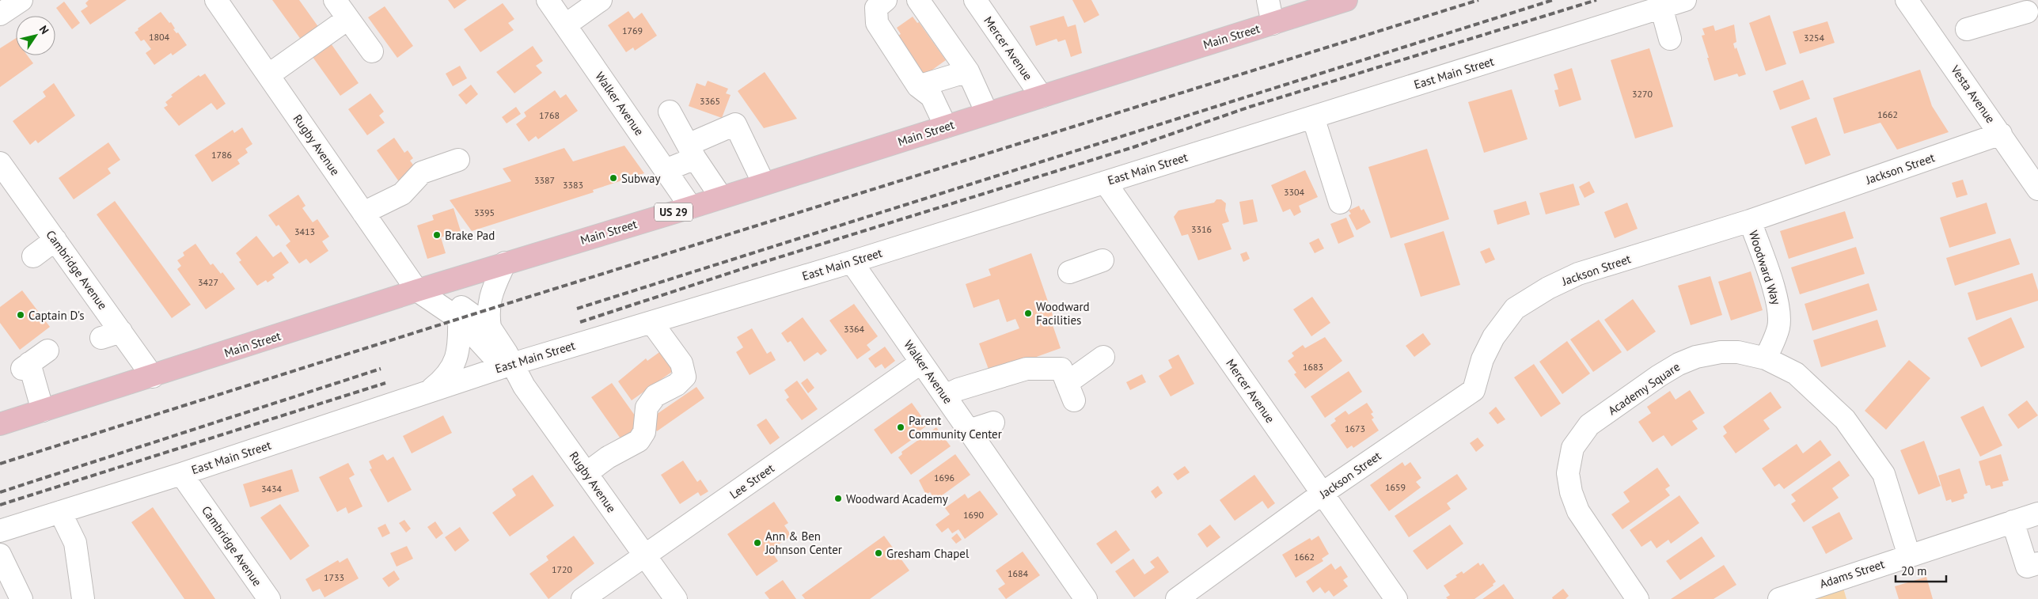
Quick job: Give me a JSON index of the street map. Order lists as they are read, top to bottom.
{
  "streets": {
    "main road": ["Main Street", "US 29"],
    "street": [
      "Mercer Avenue",
      "East Main Street",
      "Vesta Avenue",
      "Walker Avenue",
      "Rugby Avenue",
      "Jackson Street",
      "Woodward Way",
      "Cambridge Avenue",
      "Academy Square",
      "Lee Street",
      "Adams Street"
    ]
  },
  "crossings": [
    ["Main Street", "Mercer Avenue"],
    ["Main Street", "Walker Avenue"],
    ["Main Street", "Rugby Avenue"],
    ["Main Street", "Cambridge Avenue"],
    ["Mercer Avenue", "East Main Street"],
    ["Mercer Avenue", "Jackson Street"],
    ["East Main Street", "Walker Avenue"],
    ["East Main Street", "Rugby Avenue"],
    ["East Main Street", "Cambridge Avenue"],
    ["Vesta Avenue", "Jackson Street"],
    ["Walker Avenue", "Lee Street"],
    ["Rugby Avenue", "Lee Street"],
    ["Jackson Street", "Woodward Way"],
    ["Woodward Way", "Academy Square"],
    ["Academy Square", "Adams Street"]
  ],
  "places": [
    "Subway",
    "Brake Pad",
    "Woodward Facilities",
    "Captain D's",
    "Parent Community Center",
    "Woodward Academy",
    "Ann & Ben Johnson Center",
    "Gresham Chapel"
  ],
  "house_numbers": [
    "1769",
    "1804",
    "3254",
    "3270",
    "3365",
    "1662",
    "1768",
    "1786",
    "3387",
    "3383",
    "3304",
    "3395",
    "3316",
    "3413",
    "3427",
    "3364",
    "1683",
    "1673",
    "1696",
    "1659",
    "3434",
    "1690",
    "1662",
    "1720",
    "1684",
    "1733"
  ],
  "scale_bar": "20 m",
  "north": "top right"
}
